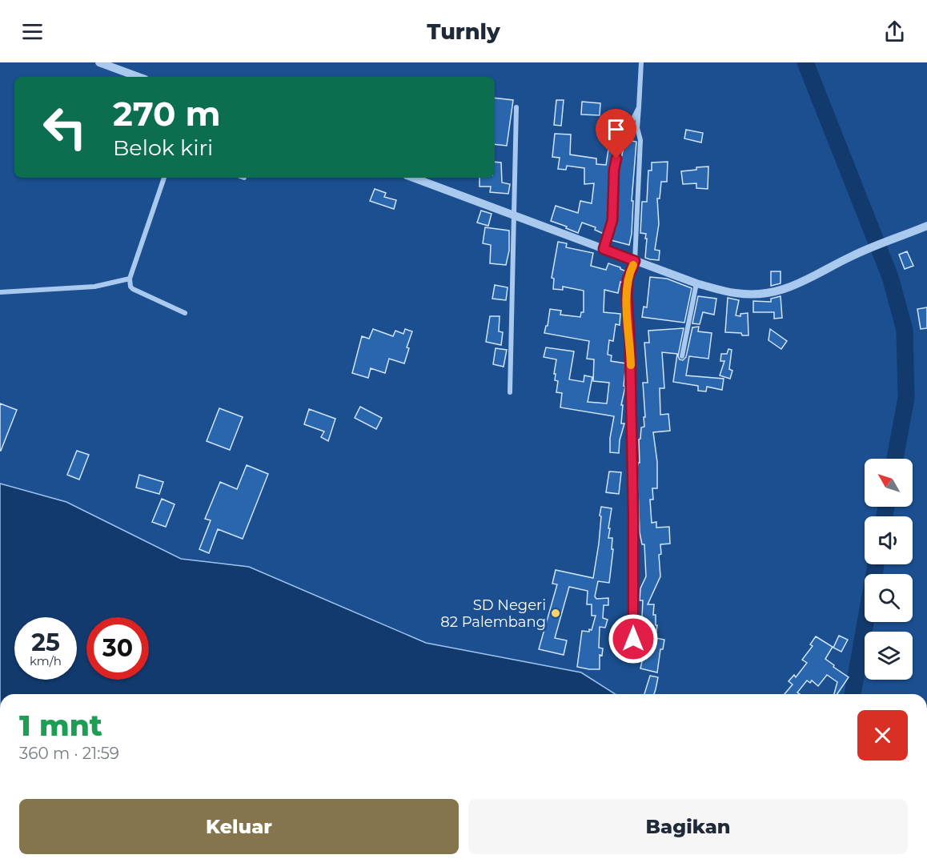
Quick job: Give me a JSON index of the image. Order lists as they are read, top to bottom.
{
  "places": ["SD Negeri 82 Palembang"],
  "north": "top left",
  "page": {
    "header": "Turnly",
    "turn": ["270 m", "Belok kiri"],
    "speed": "25 km/h",
    "limit": "30",
    "heading": ["1 mnt", "360 m · 21:59"],
    "buttons": ["Keluar", "Bagikan"]
  }
}
